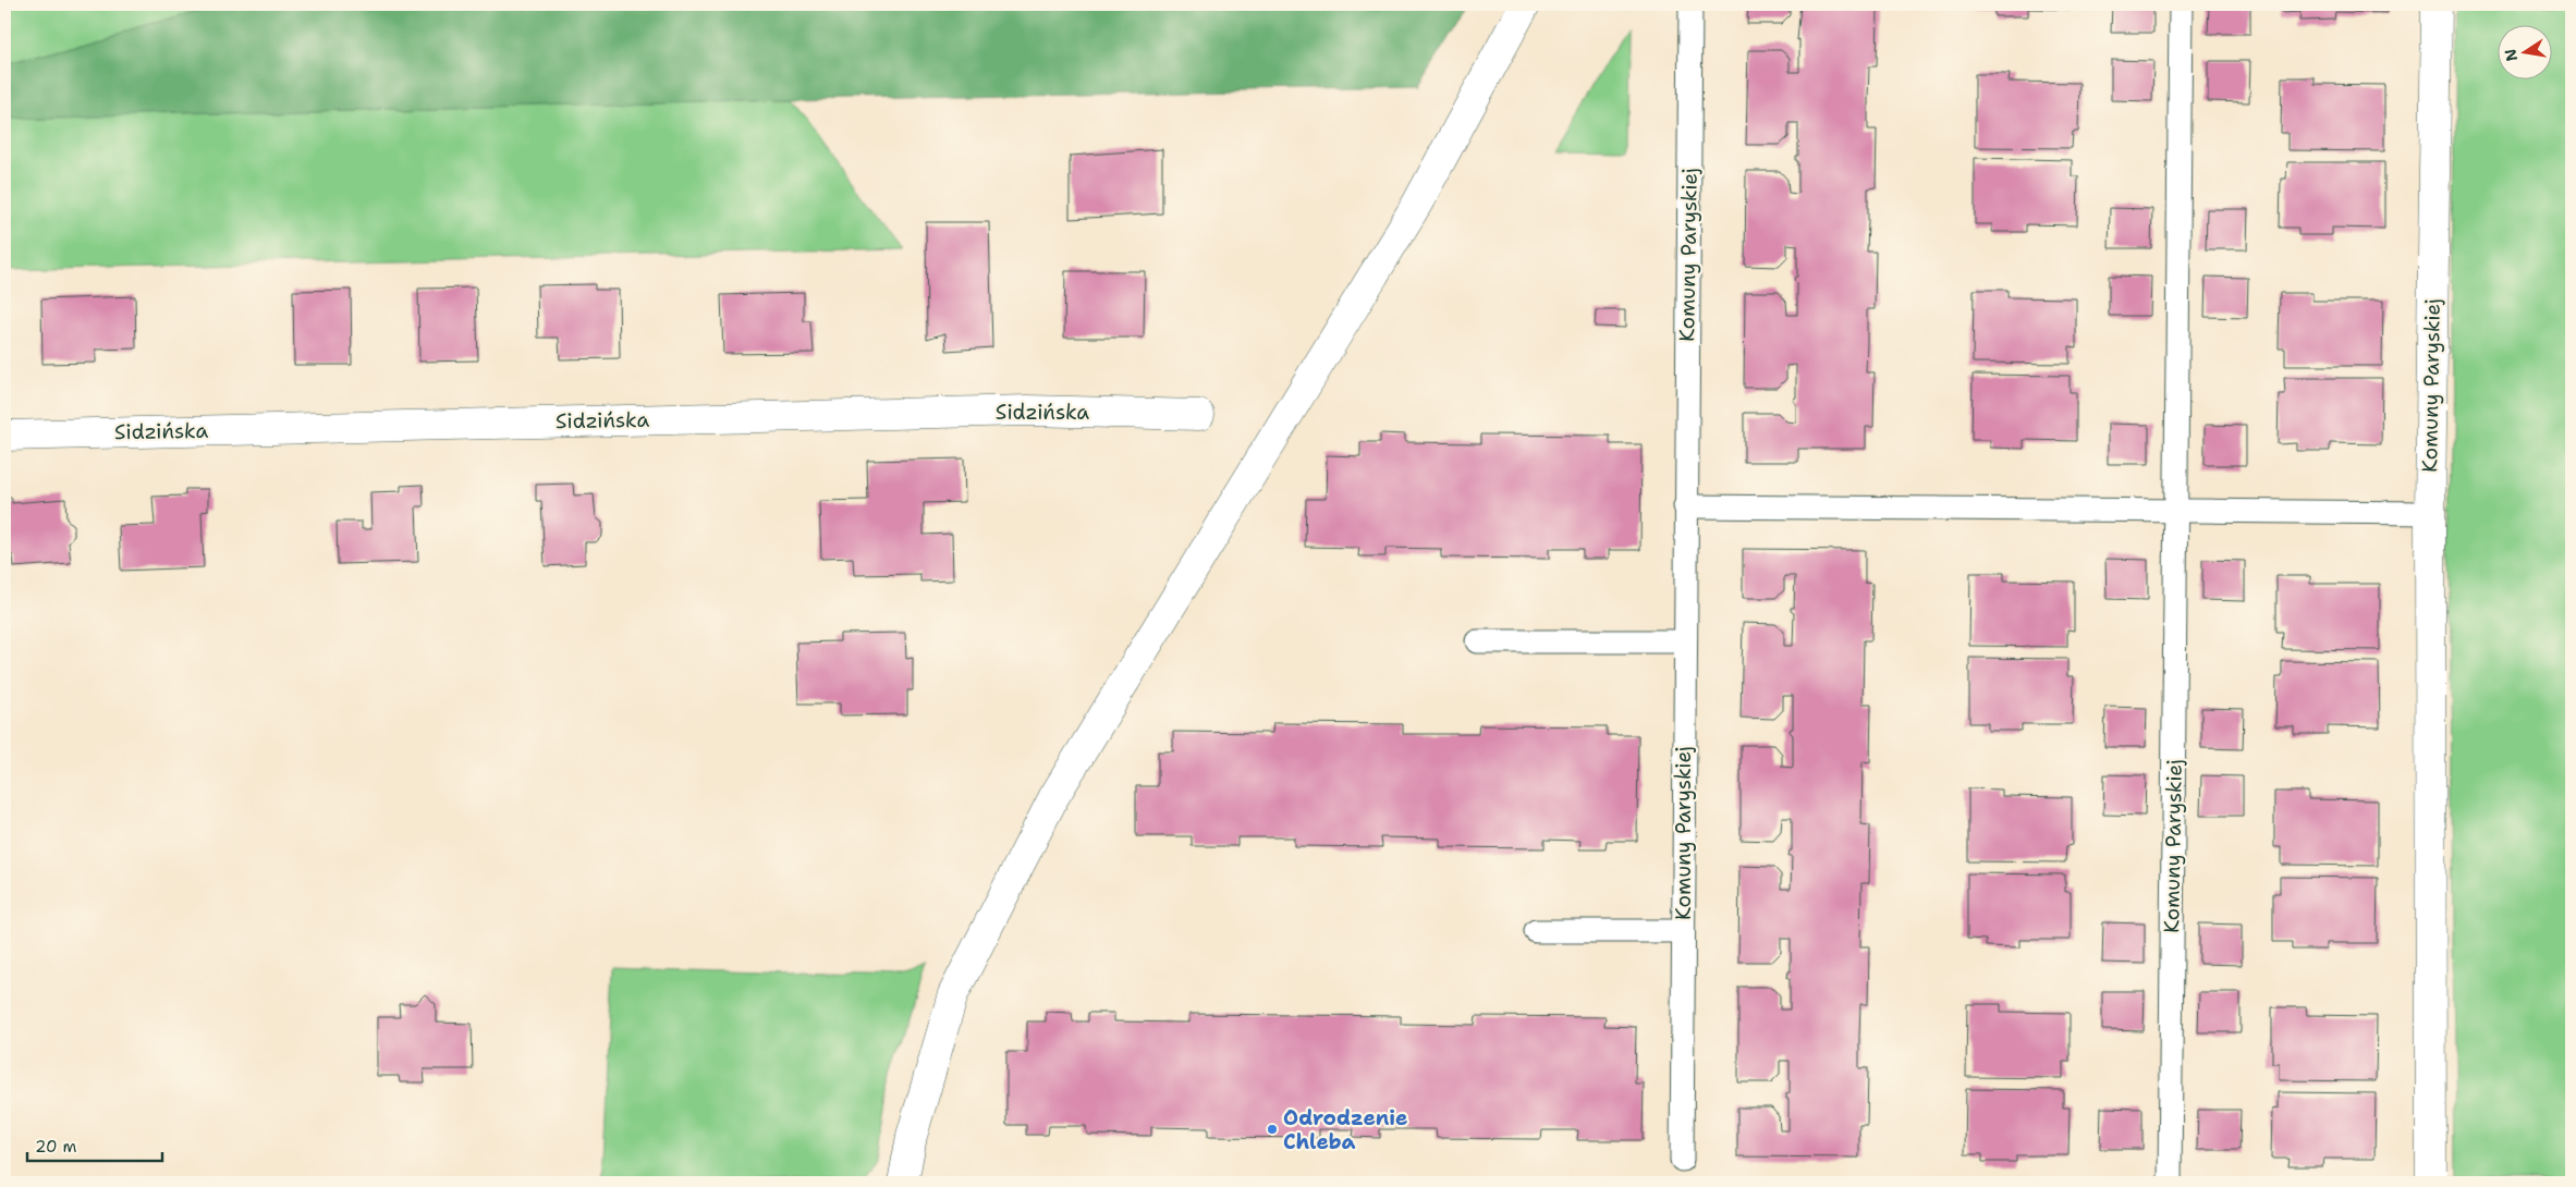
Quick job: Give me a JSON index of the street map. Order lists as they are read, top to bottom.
{
  "streets": {
    "street": ["Komuny Paryskiej", "Sidzińska"]
  },
  "places": ["Odrodzenie Chleba"],
  "scale_bar": "20 m",
  "north": "left"
}
